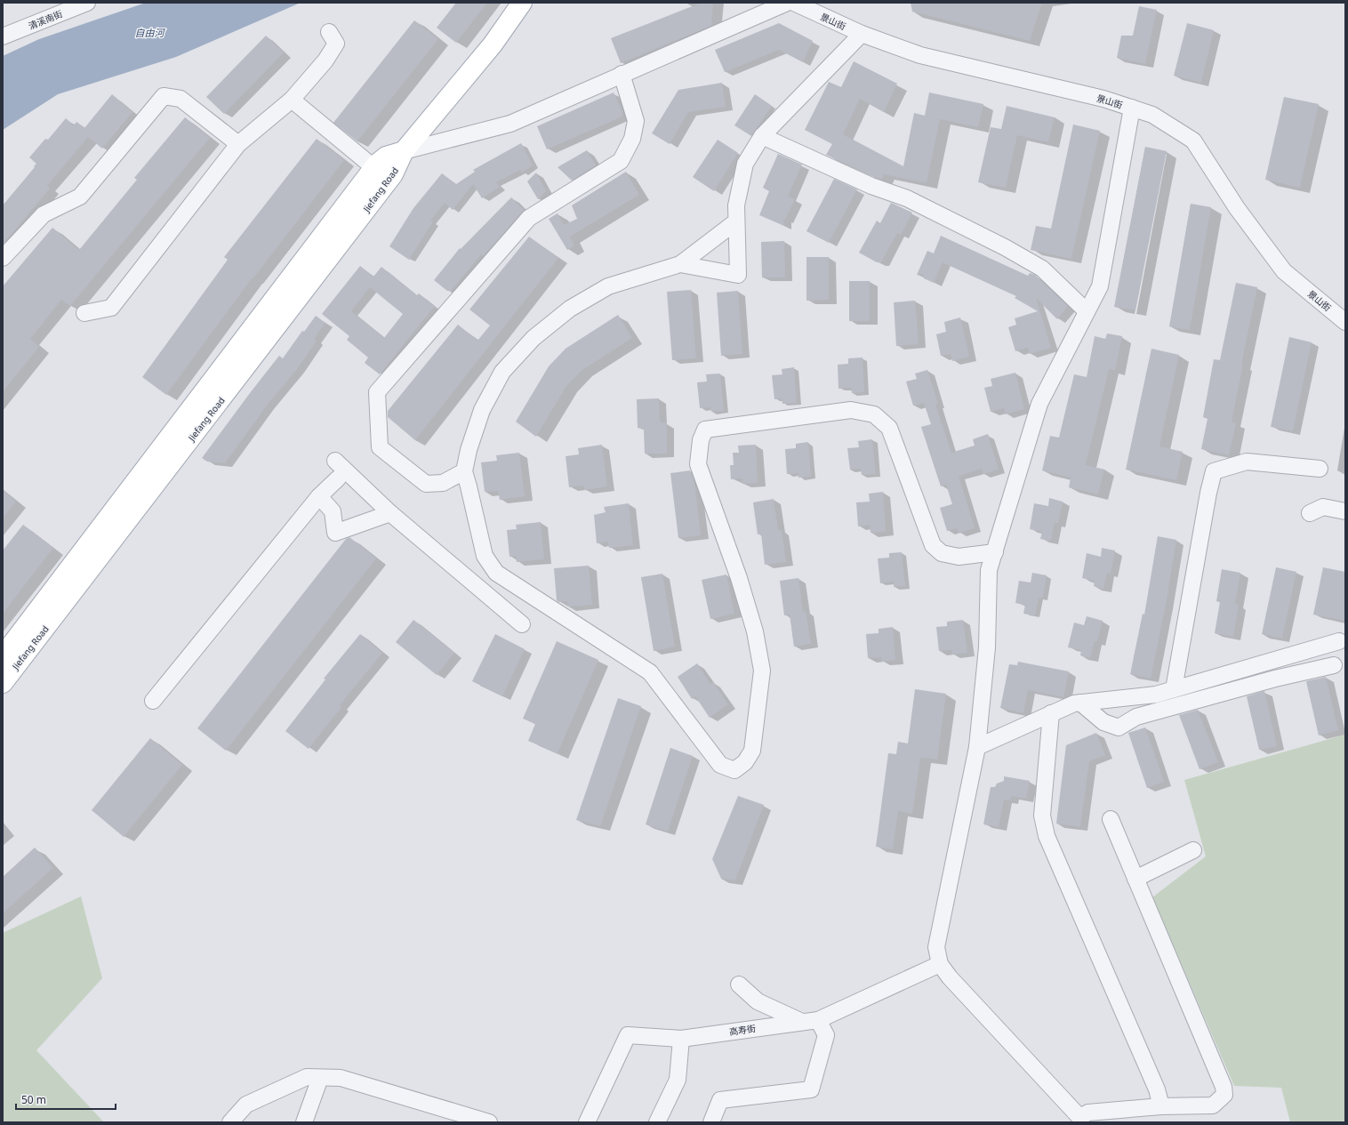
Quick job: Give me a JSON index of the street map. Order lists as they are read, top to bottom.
{
  "streets": {
    "main road": ["Jiefang Road"],
    "street": ["清溪南街", "景山街", "高寿街"]
  },
  "water": ["自由河"],
  "scale_bar": "50 m"
}
